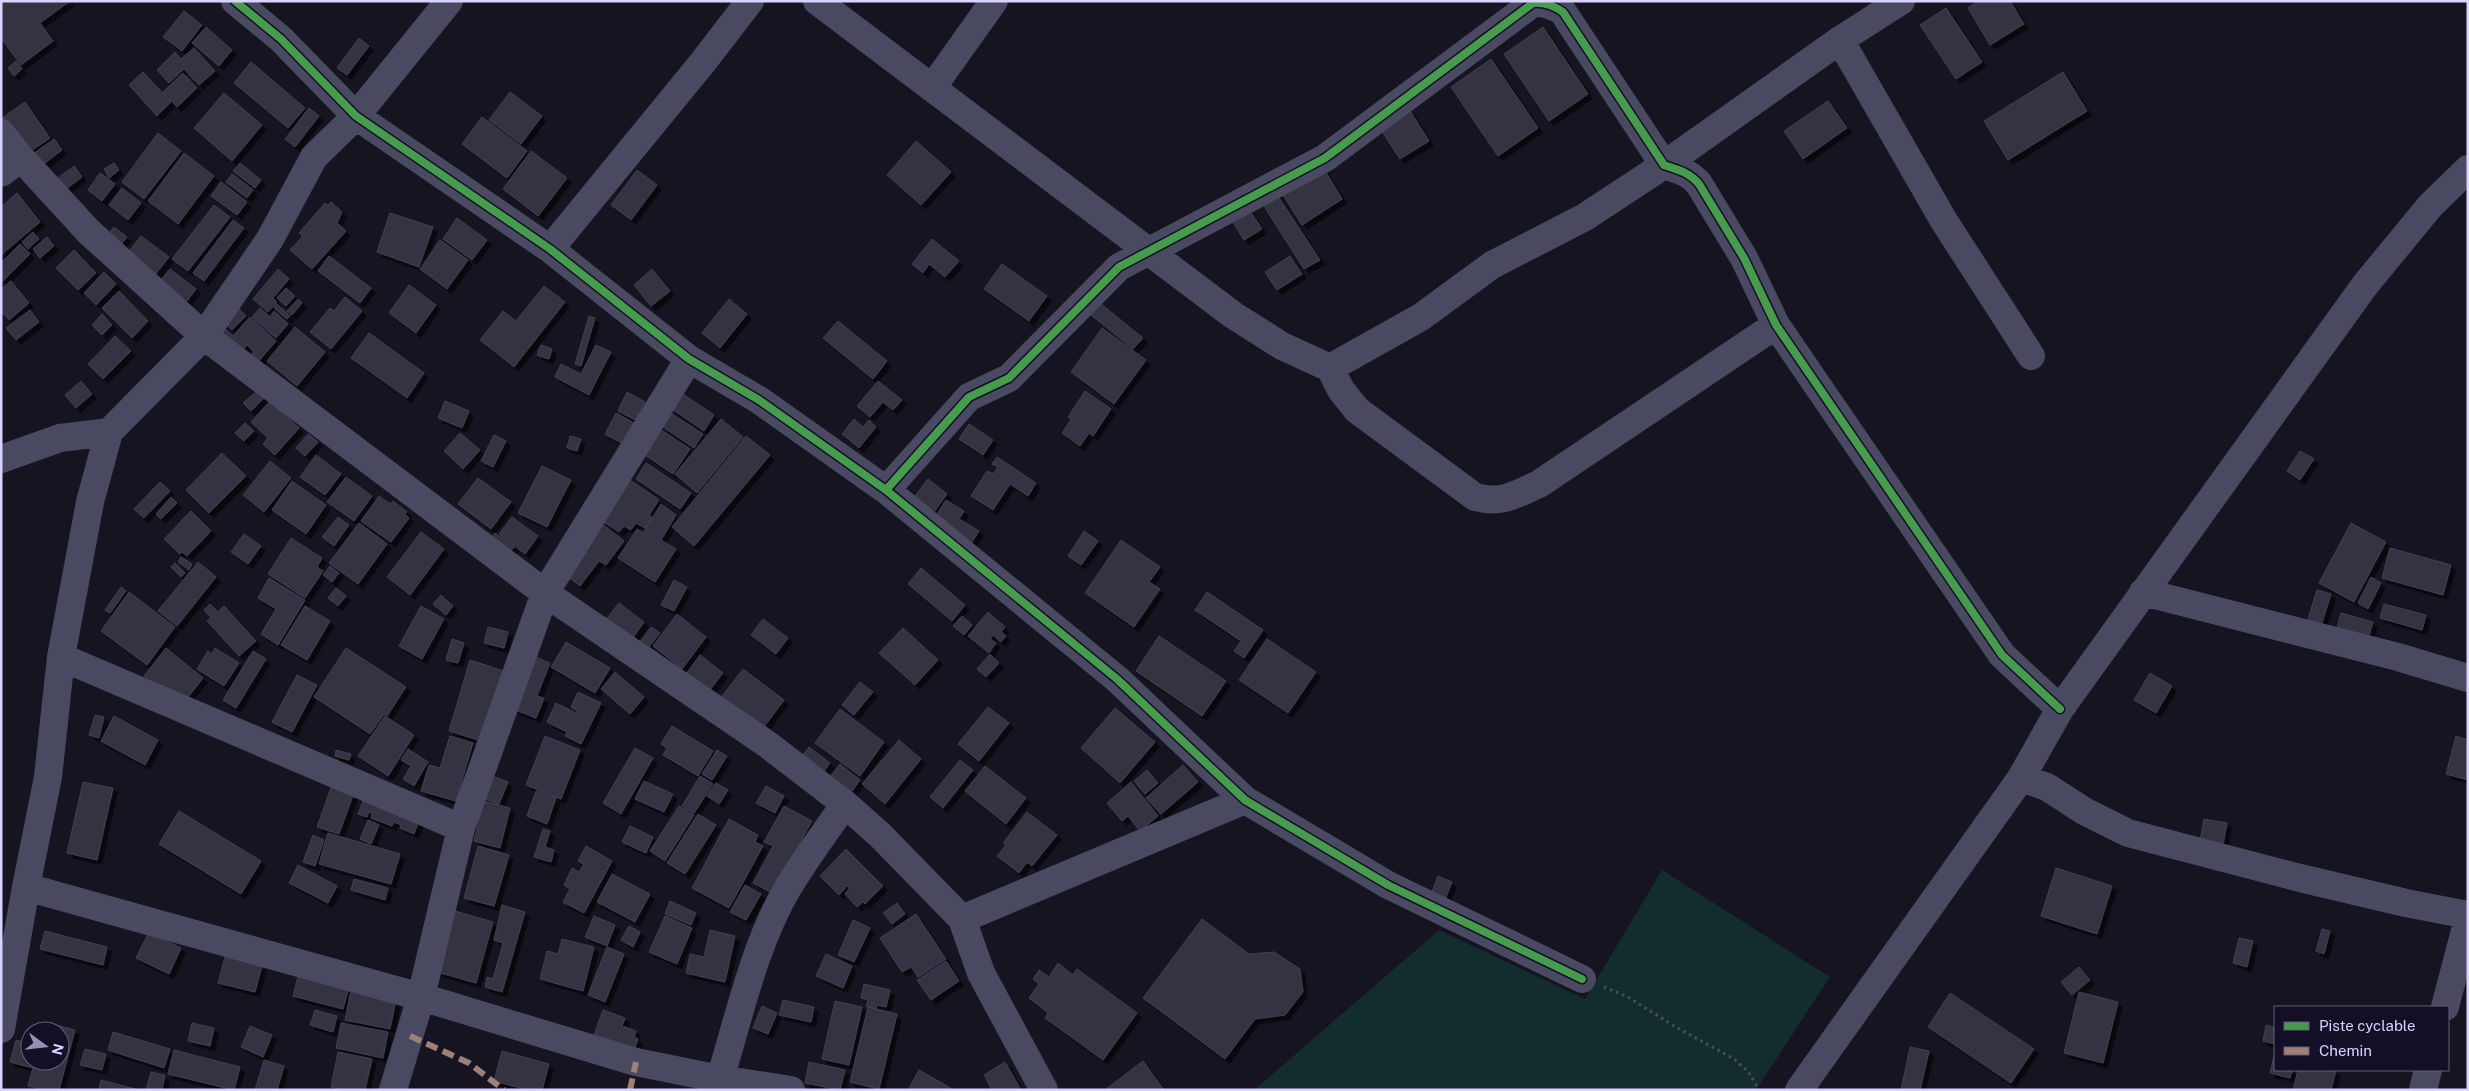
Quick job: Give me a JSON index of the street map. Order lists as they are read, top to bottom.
{
  "legend": ["Piste cyclable", "Chemin"],
  "north": "right"
}
